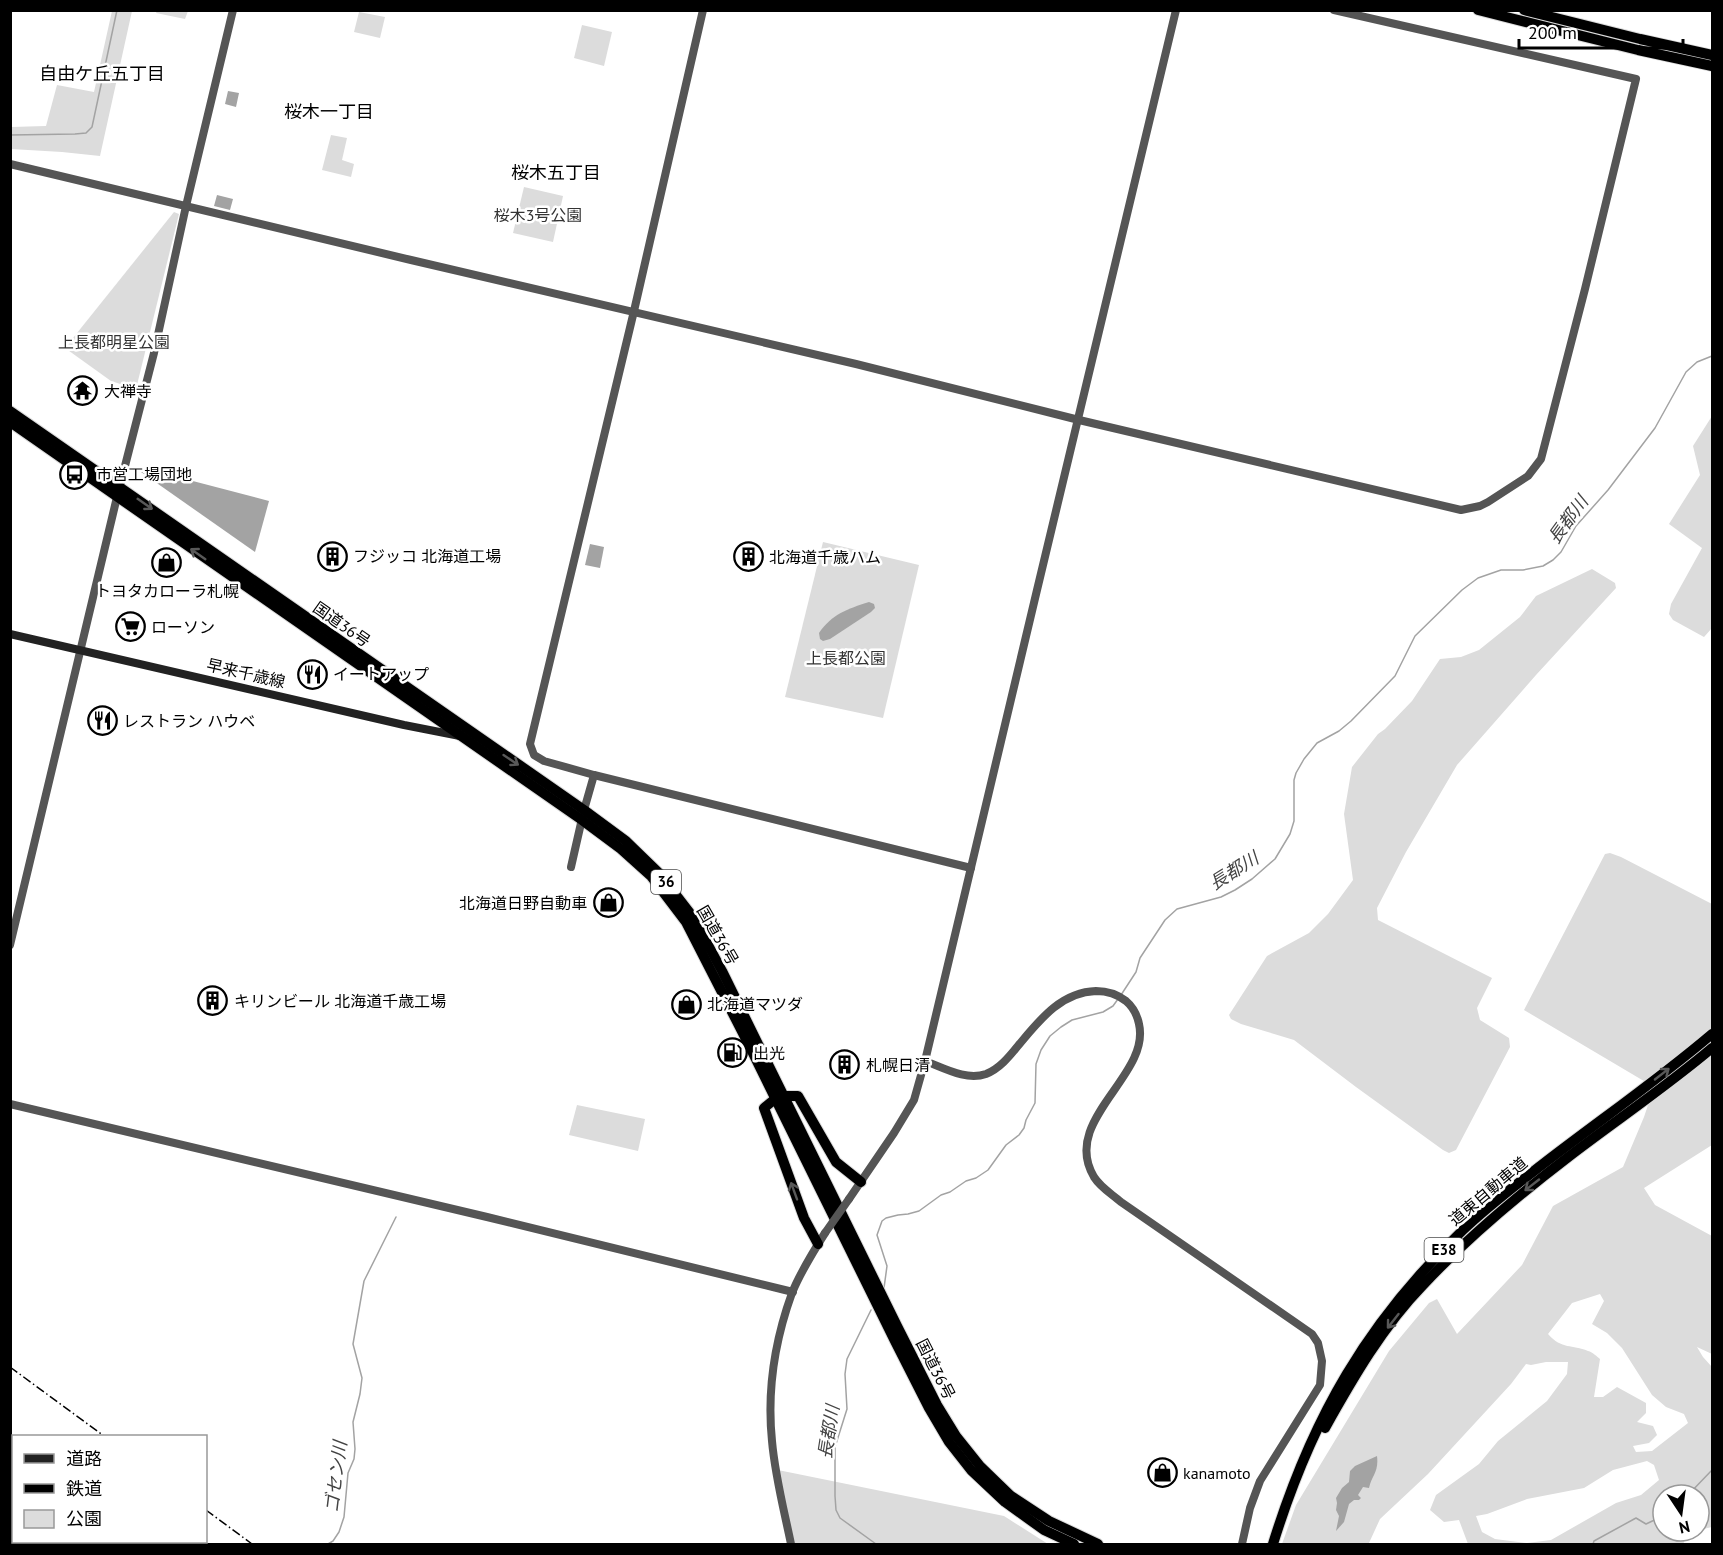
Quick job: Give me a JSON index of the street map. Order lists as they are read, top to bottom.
{
  "streets": {
    "highway": [
      "国道36号",
      "36",
      "道東自動車道",
      "E38"
    ],
    "main road": ["早来千歳線"]
  },
  "crossings": [
    ["国道36号", "早来千歳線"]
  ],
  "districts": ["自由ケ丘五丁目", "桜木一丁目", "桜木五丁目"],
  "water": ["長都川", "ゴセン川"],
  "parks": ["桜木3号公園", "上長都明星公園", "上長都公園"],
  "places": {
    "temple": ["大禅寺"],
    "bus stop": ["市営工場団地"],
    "building": [
      "フジッコ 北海道工場",
      "北海道千歳ハム",
      "キリンビール 北海道千歳工場",
      "札幌日清"
    ],
    "shop": [
      "トヨタカローラ札幌",
      "北海道日野自動車",
      "北海道マツダ",
      "kanamoto"
    ],
    "supermarket": ["ローソン"],
    "restaurant": ["イートアップ", "レストラン ハウベ"],
    "fuel station": ["出光"]
  },
  "legend": ["道路", "鉄道", "公園"],
  "scale_bar": "200 m",
  "north": "bottom"
}
